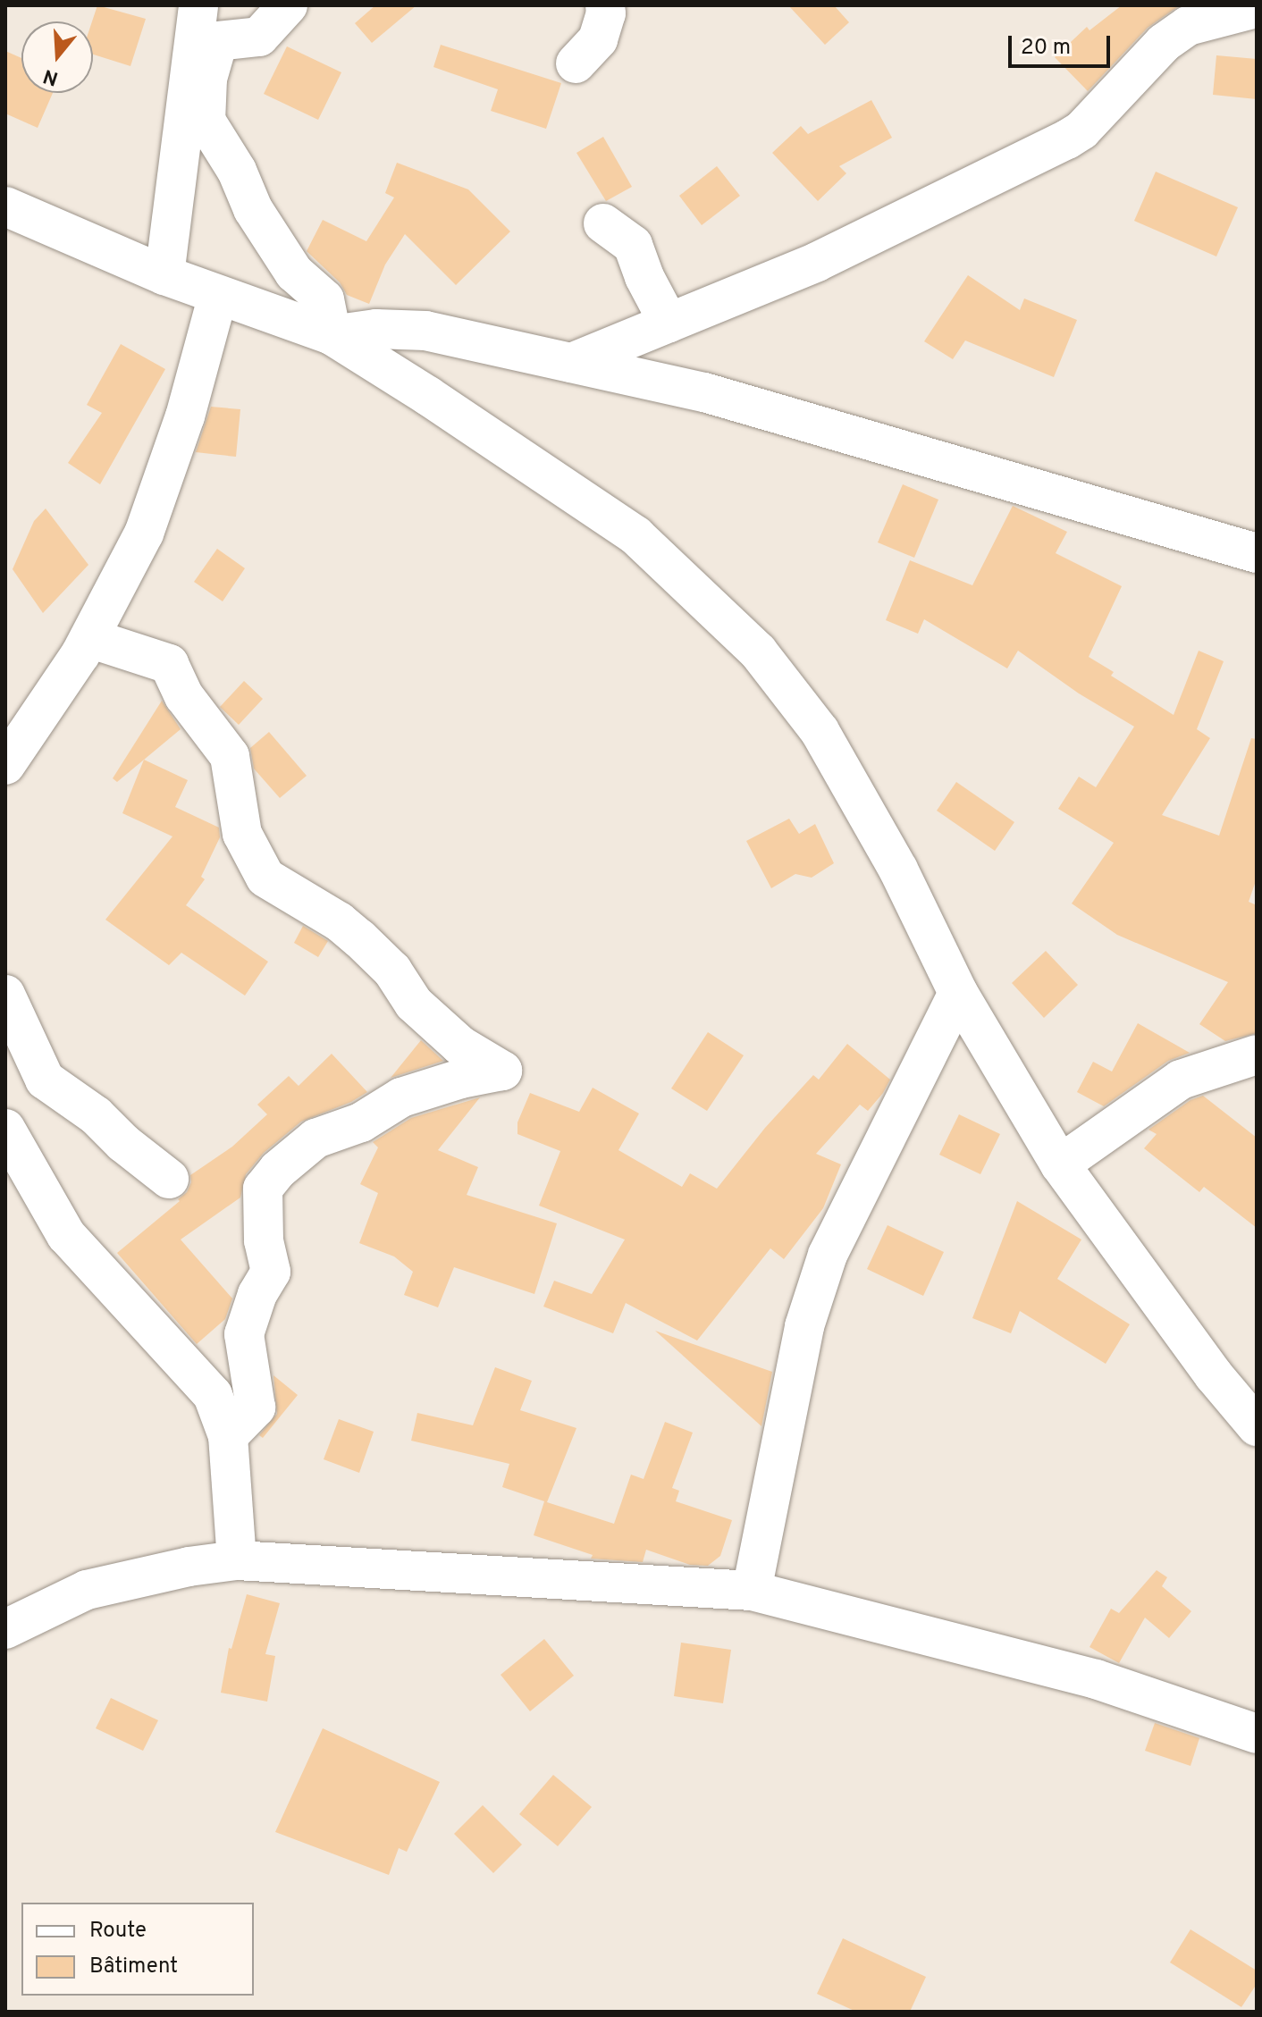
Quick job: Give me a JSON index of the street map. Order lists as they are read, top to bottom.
{
  "legend": ["Route", "Bâtiment"],
  "scale_bar": "20 m",
  "north": "bottom"
}
